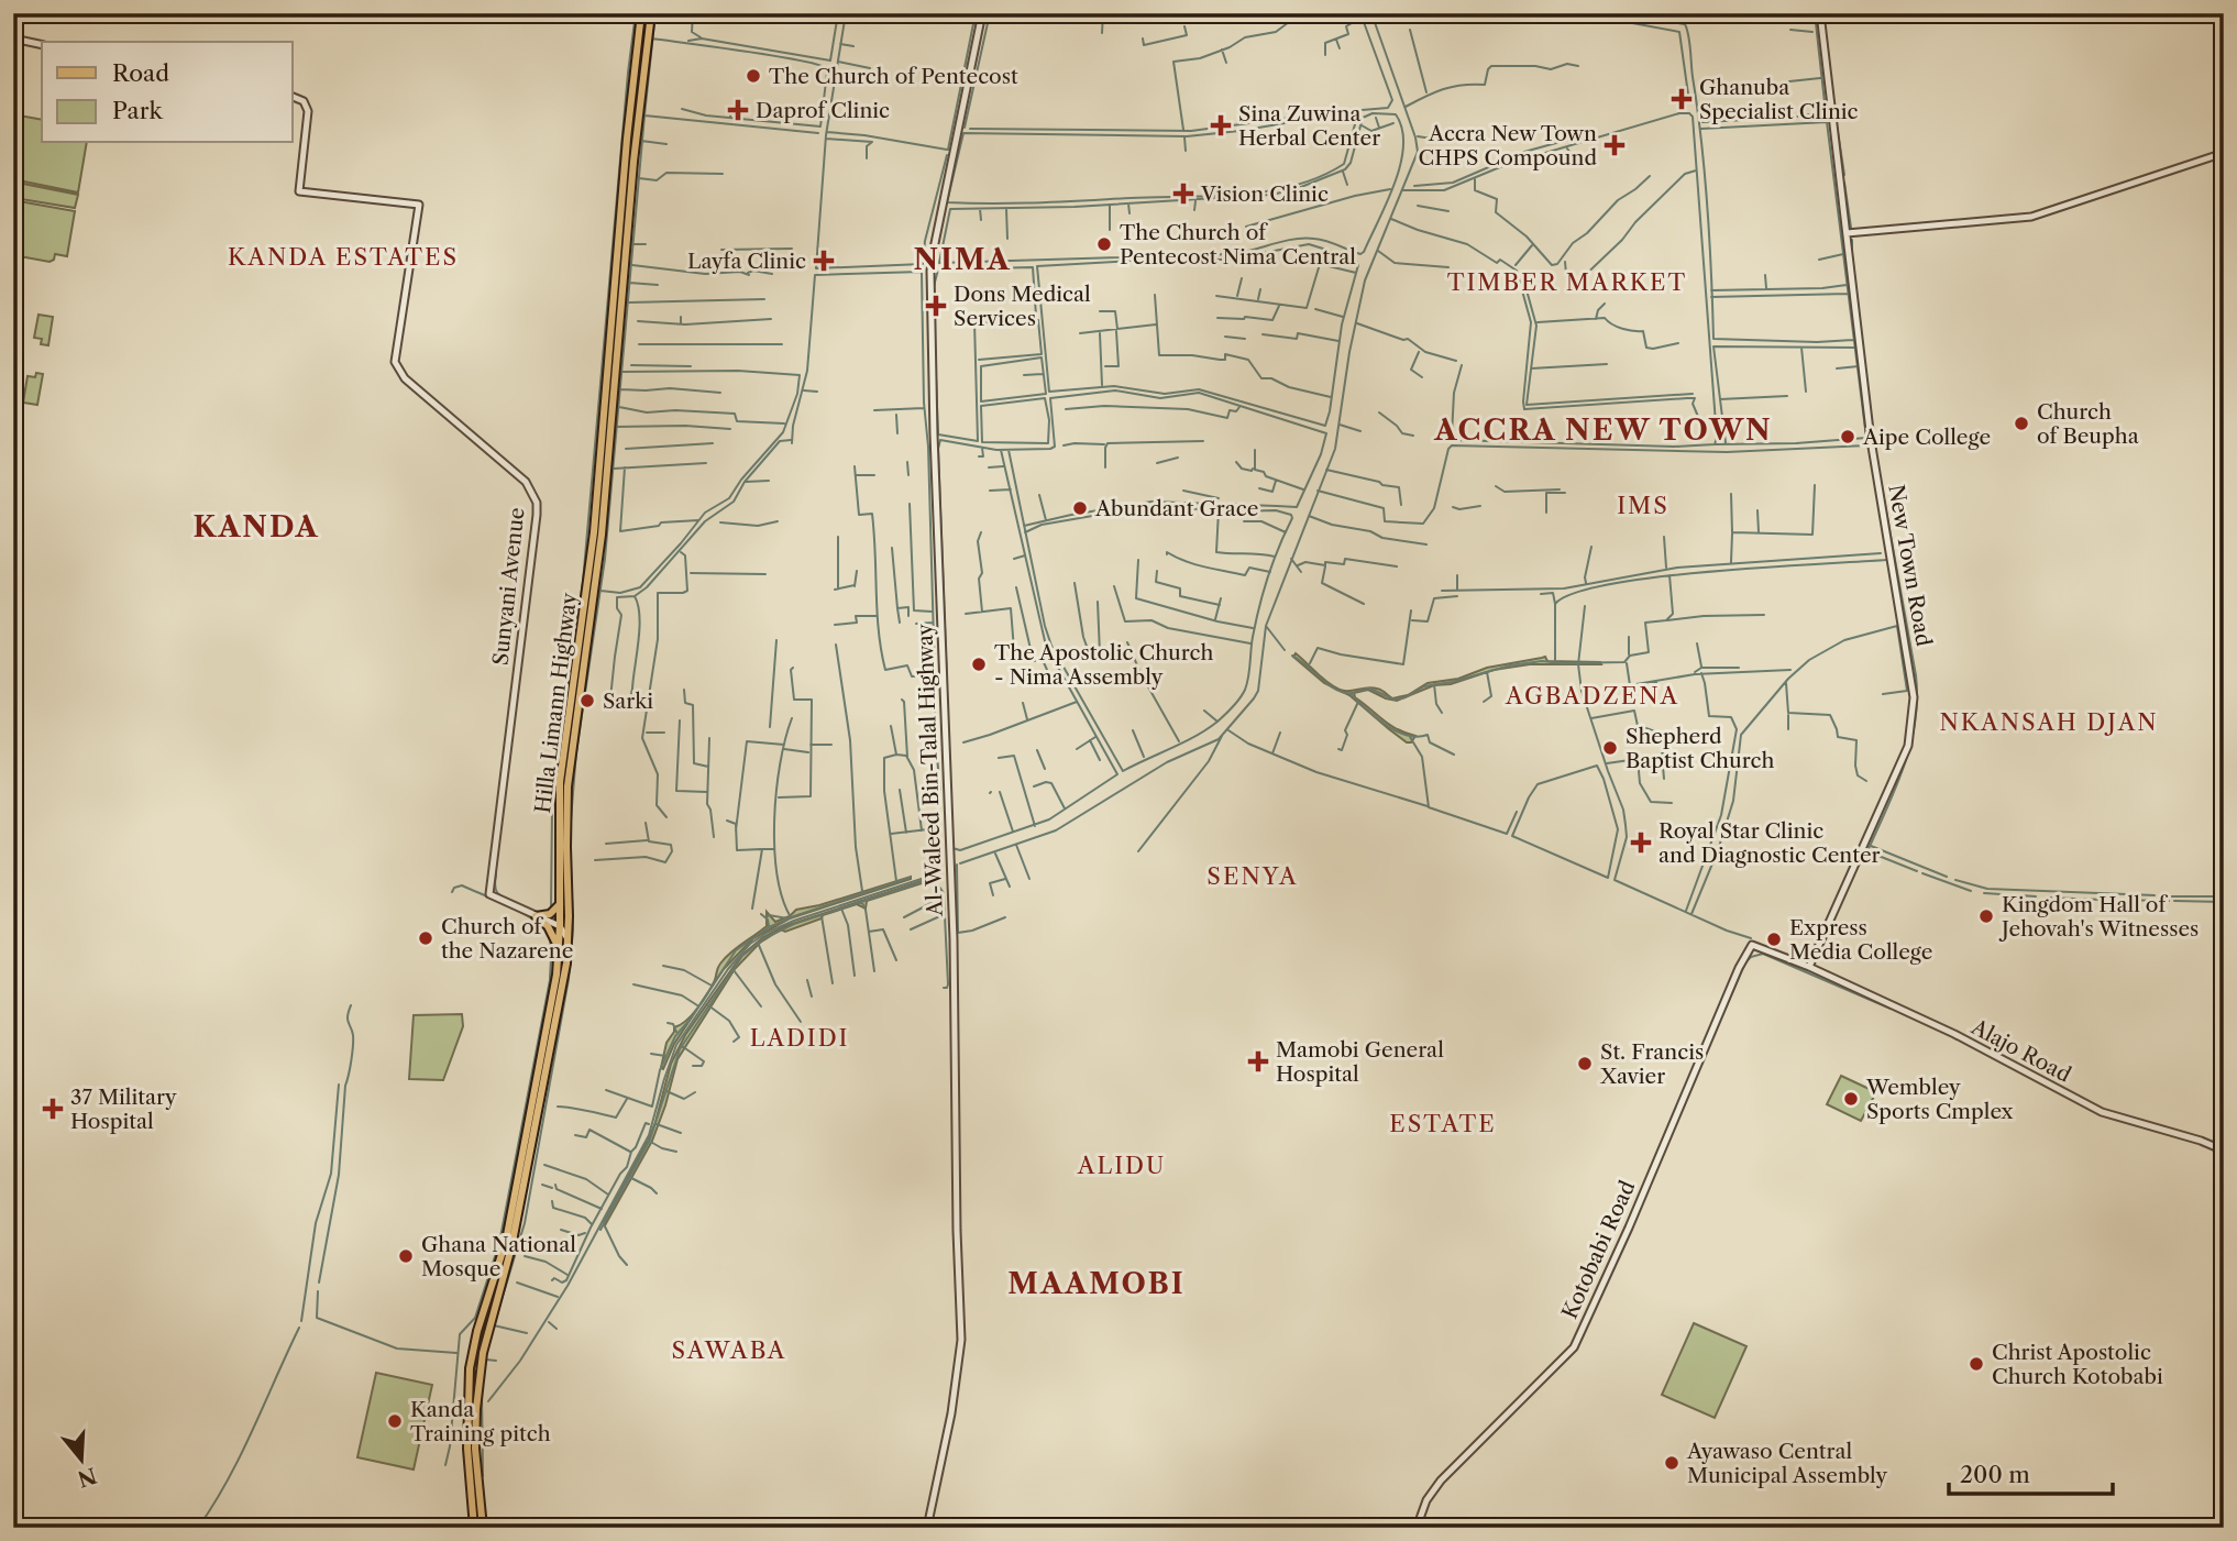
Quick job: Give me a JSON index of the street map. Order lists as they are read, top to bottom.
{
  "streets": {
    "main road": ["Hilla Limann Highway"],
    "street": [
      "New Town Road",
      "Sunyani Avenue",
      "Al-Waleed Bin-Talal Highway",
      "Alajo Road",
      "Kotobabi Road"
    ]
  },
  "crossings": [
    ["New Town Road", "Alajo Road"],
    ["Alajo Road", "Kotobabi Road"]
  ],
  "districts": [
    "KANDA ESTATES",
    "NIMA",
    "TIMBER MARKET",
    "ACCRA NEW TOWN",
    "IMS",
    "KANDA",
    "AGBADZENA",
    "NKANSAH DJAN",
    "SENYA",
    "LADIDI",
    "ESTATE",
    "ALIDU",
    "MAAMOBI",
    "SAWABA"
  ],
  "places": {
    "other": [
      "The Church of Pentecost",
      "The Church of Pentecost Nima Central",
      "Church of Beupha",
      "Aipe College",
      "Abundant Grace",
      "The Apostolic Church - Nima Assembly",
      "Sarki",
      "Shepherd Baptist Church",
      "Kingdom Hall of Jehovah's Witnesses",
      "Church of the Nazarene",
      "Express Media College",
      "St. Francis Xavier",
      "Wembley Sports Cmplex",
      "Ghana National Mosque",
      "Christ Apostolic Church Kotobabi",
      "Kanda Training pitch",
      "Ayawaso Central Municipal Assembly"
    ],
    "health": [
      "Ghanuba Specialist Clinic",
      "Daprof Clinic",
      "Sina Zuwina Herbal Center",
      "Accra New Town CHPS Compound",
      "Vision Clinic",
      "Layfa Clinic",
      "Dons Medical Services",
      "Royal Star Clinic and Diagnostic Center",
      "Mamobi General Hospital",
      "37 Military Hospital"
    ]
  },
  "legend": ["Road", "Park"],
  "scale_bar": "200 m",
  "north": "bottom"
}
